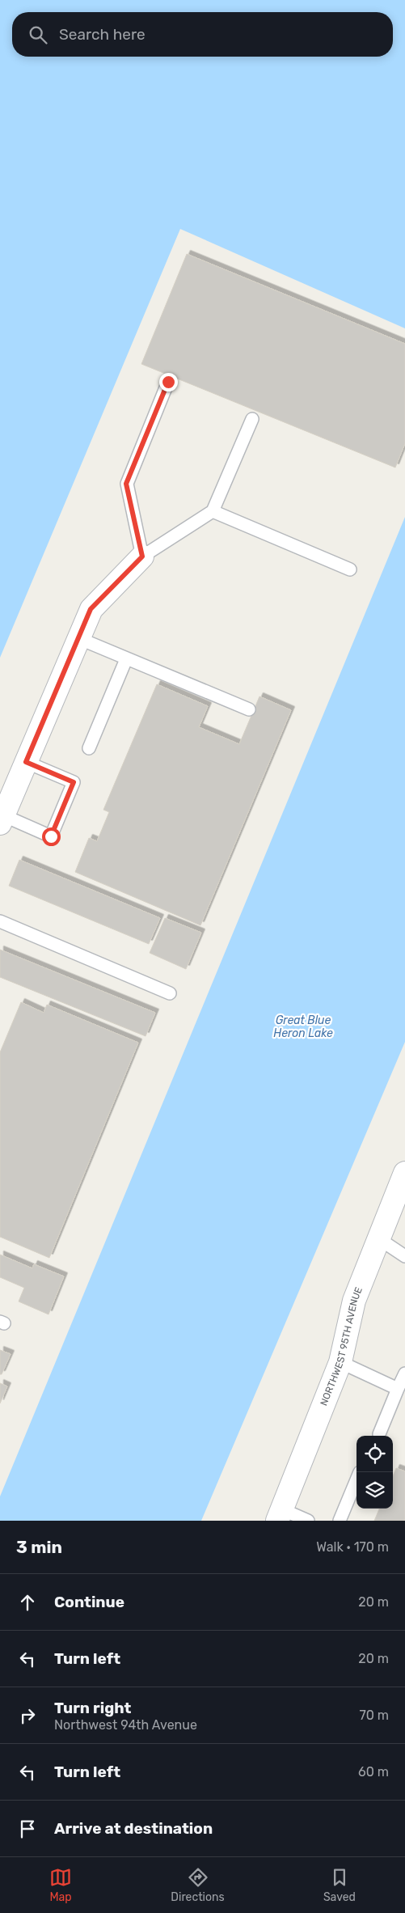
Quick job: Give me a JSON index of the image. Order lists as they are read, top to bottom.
{
  "streets": {
    "street": ["NORTHWEST 95TH AVENUE"]
  },
  "water": ["Great Blue Heron Lake"],
  "page": {
    "search": "Search here",
    "heading": ["3 min", "Walk · 170 m"],
    "list": [
      ["Continue", "20 m"],
      ["Turn left", "20 m"],
      ["Turn right", "Northwest 94th Avenue", "70 m"],
      ["Turn left", "60 m"],
      "Arrive at destination"
    ],
    "nav": ["Map", "Directions", "Saved"]
  }
}
